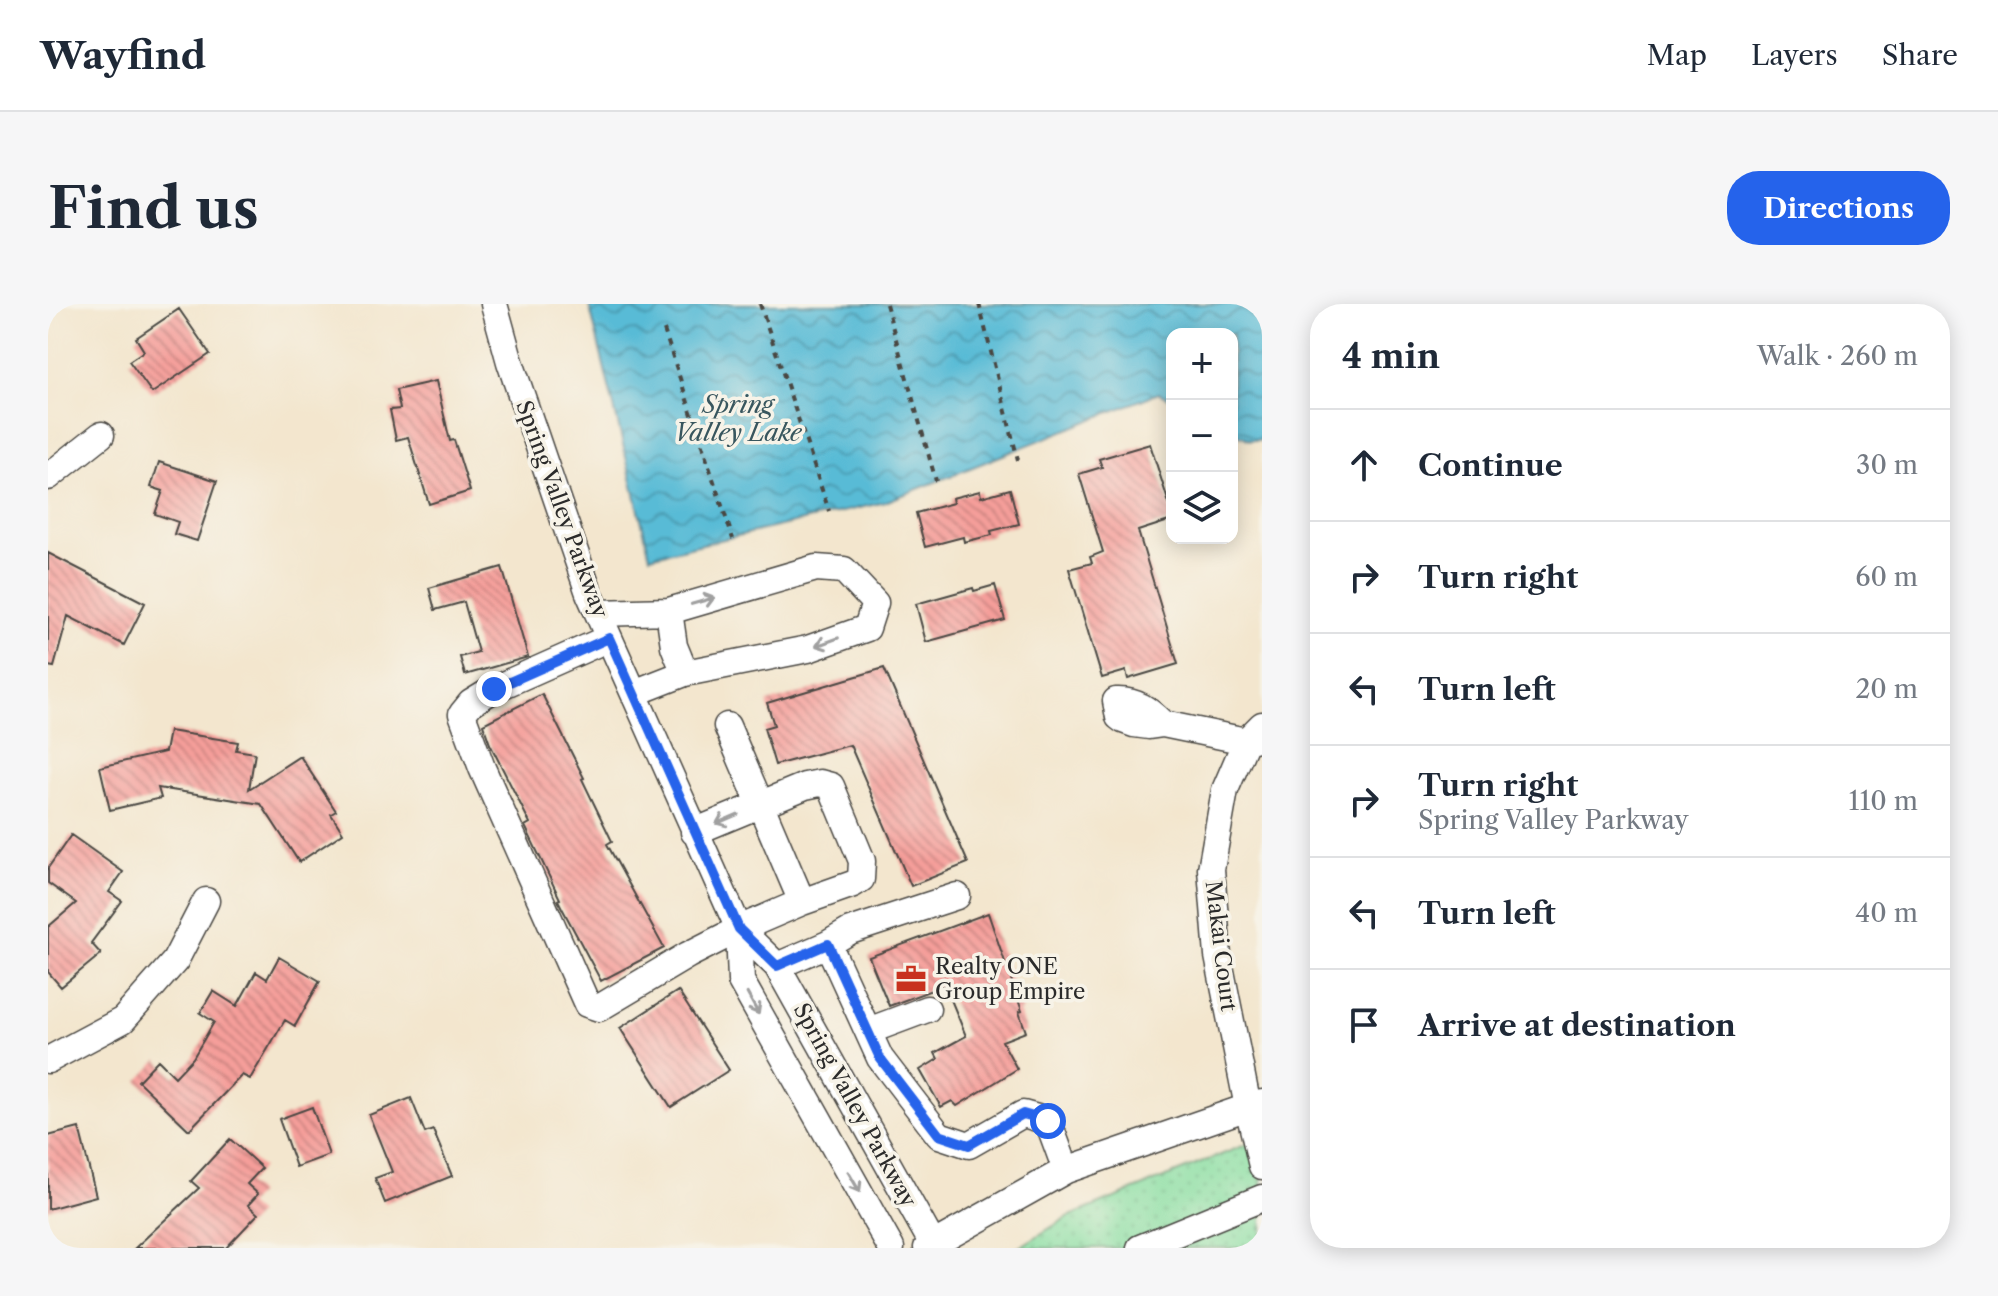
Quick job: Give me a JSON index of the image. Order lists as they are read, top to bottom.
{
  "streets": {
    "street": ["Spring Valley Parkway", "Makai Court"]
  },
  "water": ["Spring Valley Lake"],
  "places": {
    "office": ["Realty ONE Group Empire"]
  },
  "page": {
    "header": "Wayfind",
    "nav": ["Map", "Layers", "Share"],
    "buttons": "Directions",
    "title": "Find us",
    "heading": ["4 min", "Walk · 260 m"],
    "map_buttons": ["+", "−"],
    "list": [
      ["Continue", "30 m"],
      ["Turn right", "60 m"],
      ["Turn left", "20 m"],
      ["Turn right", "Spring Valley Parkway", "110 m"],
      ["Turn left", "40 m"],
      "Arrive at destination"
    ]
  }
}
